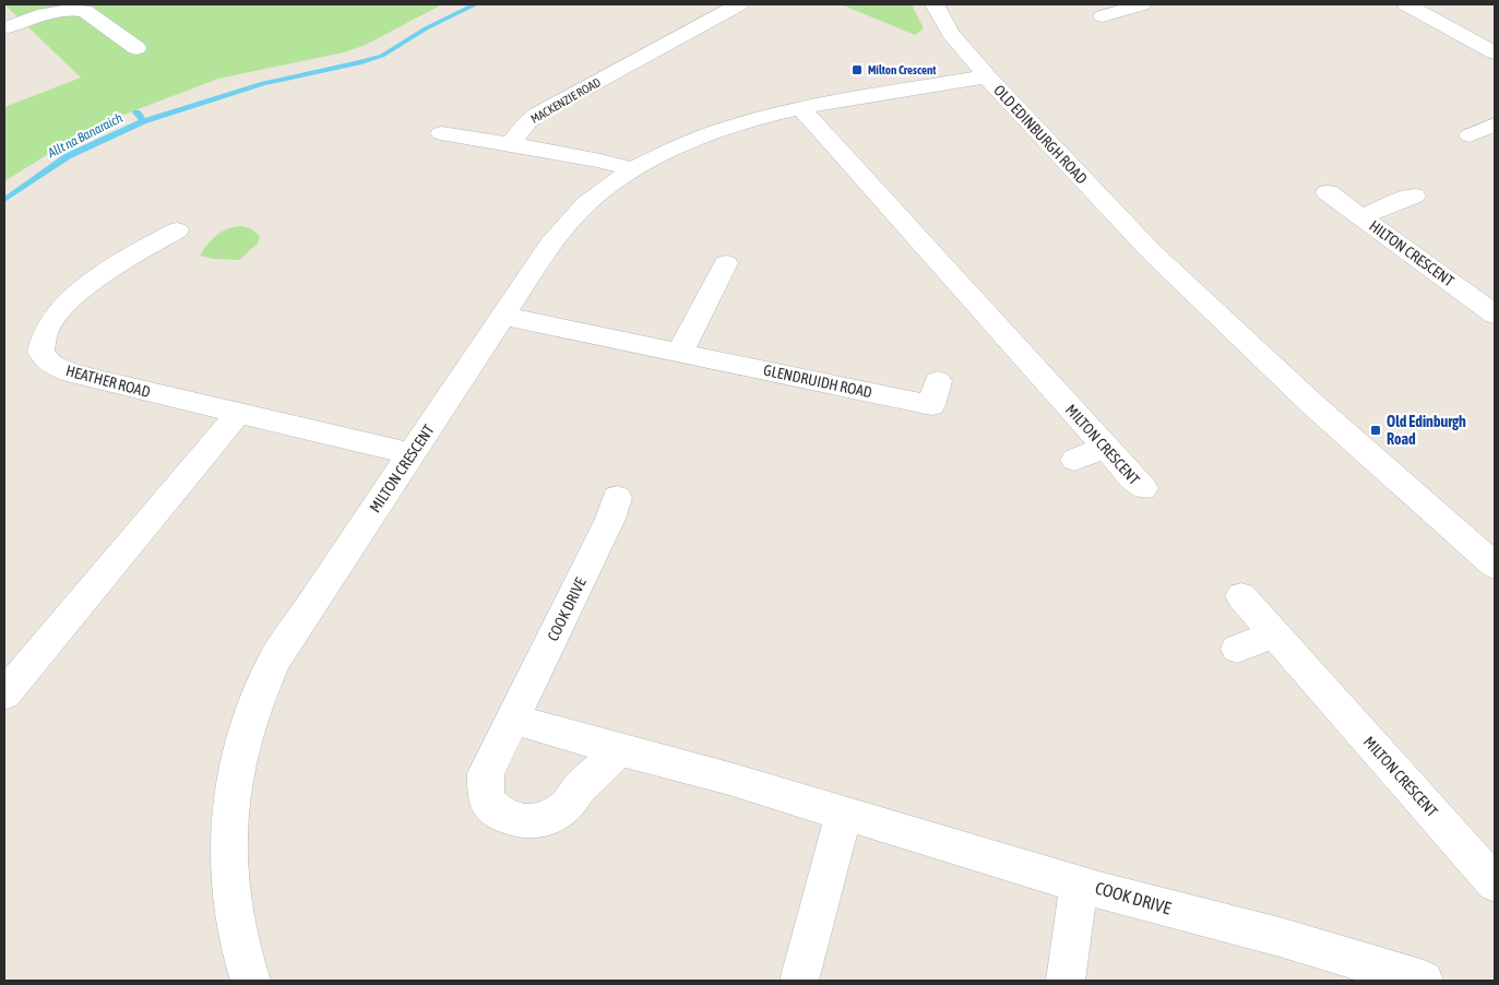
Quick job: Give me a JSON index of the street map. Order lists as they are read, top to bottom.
{
  "streets": {
    "street": [
      "MACKENZIE ROAD",
      "OLD EDINBURGH ROAD",
      "HILTON CRESCENT",
      "HEATHER ROAD",
      "GLENDRUIDH ROAD",
      "MILTON CRESCENT",
      "COOK DRIVE"
    ]
  },
  "crossings": [
    ["MACKENZIE ROAD", "MILTON CRESCENT"],
    ["OLD EDINBURGH ROAD", "MILTON CRESCENT"],
    ["HEATHER ROAD", "MILTON CRESCENT"],
    ["GLENDRUIDH ROAD", "MILTON CRESCENT"]
  ],
  "water": ["Allt na Banaraich"],
  "places": {
    "transit": ["Milton Crescent", "Old Edinburgh Road"]
  }
}
